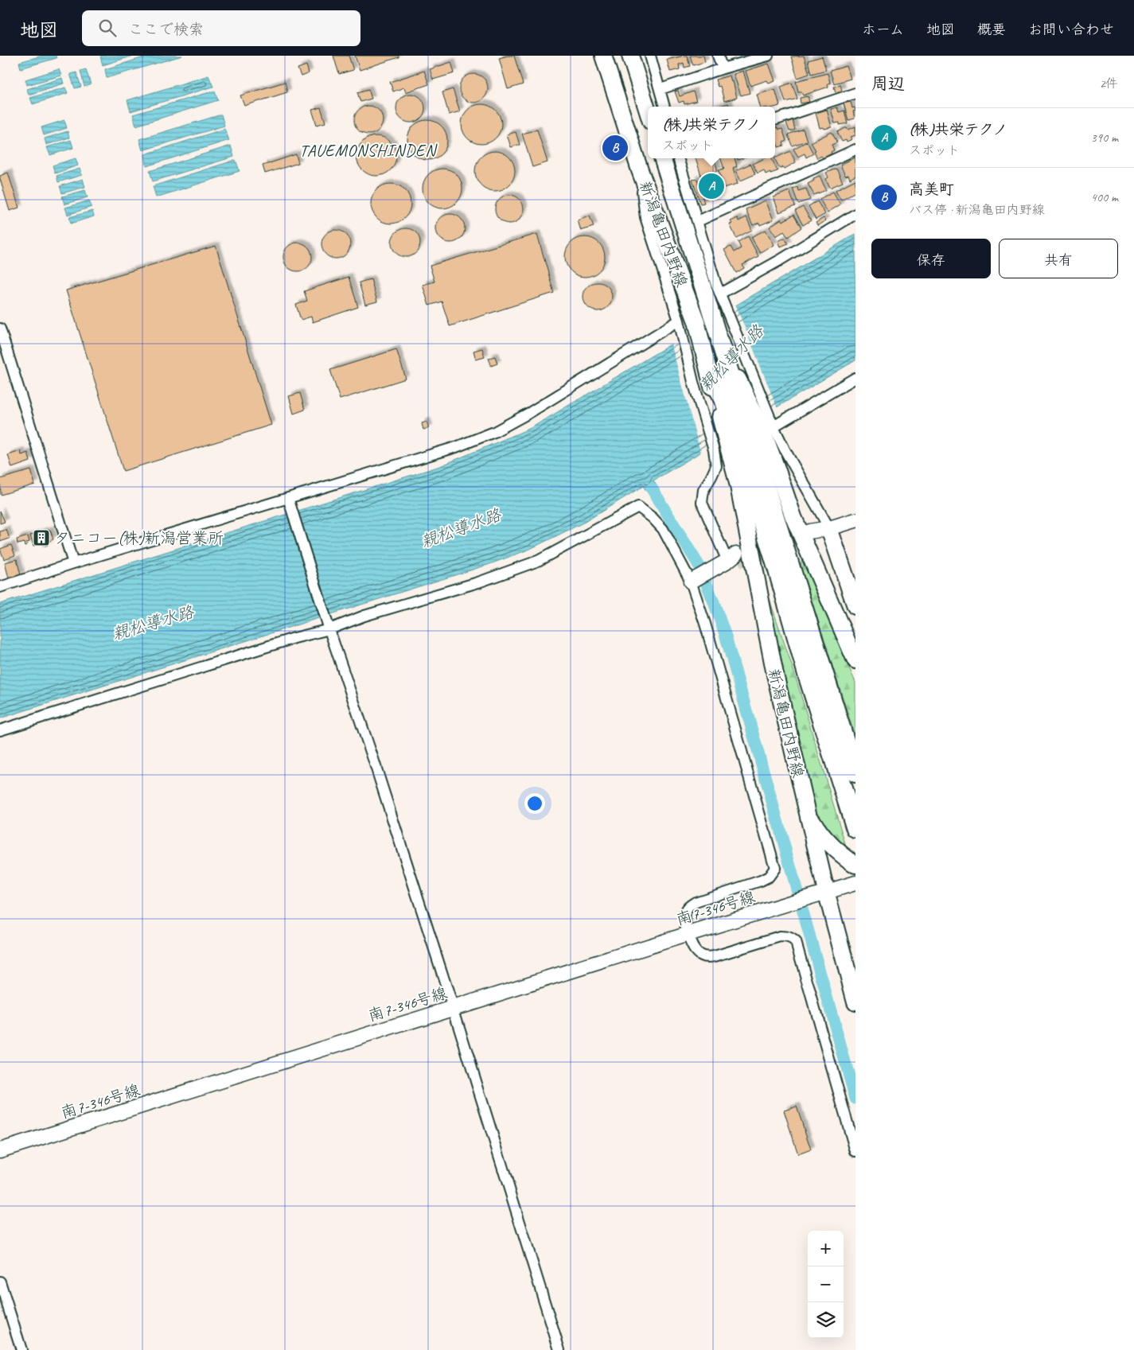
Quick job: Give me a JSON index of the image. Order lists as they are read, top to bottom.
{
  "streets": {
    "main road": ["新潟亀田内野線"],
    "street": ["南7-346号線"]
  },
  "crossings": [
    ["新潟亀田内野線", "南7-346号線"]
  ],
  "districts": ["TAUEMONSHINDEN"],
  "water": ["親松導水路"],
  "places": {
    "building": ["タニコー(株)新潟営業所"]
  },
  "page": {
    "header": "地図",
    "search": "ここで検索",
    "nav": [
      "ホーム",
      "地図",
      "概要",
      "お問い合わせ"
    ],
    "heading": ["周辺", "2件"],
    "popup": ["(株)共栄テクノ", "スポット"],
    "list": [
      {
        "mark": "A",
        "name": "(株)共栄テクノ",
        "note": "スポット",
        "value": "390 m"
      },
      {
        "mark": "B",
        "name": "高美町",
        "note": "バス停 · 新潟亀田内野線",
        "value": "400 m"
      }
    ],
    "pins": ["B", "A"],
    "buttons": ["保存", "共有"],
    "map_buttons": ["+", "−"]
  }
}
